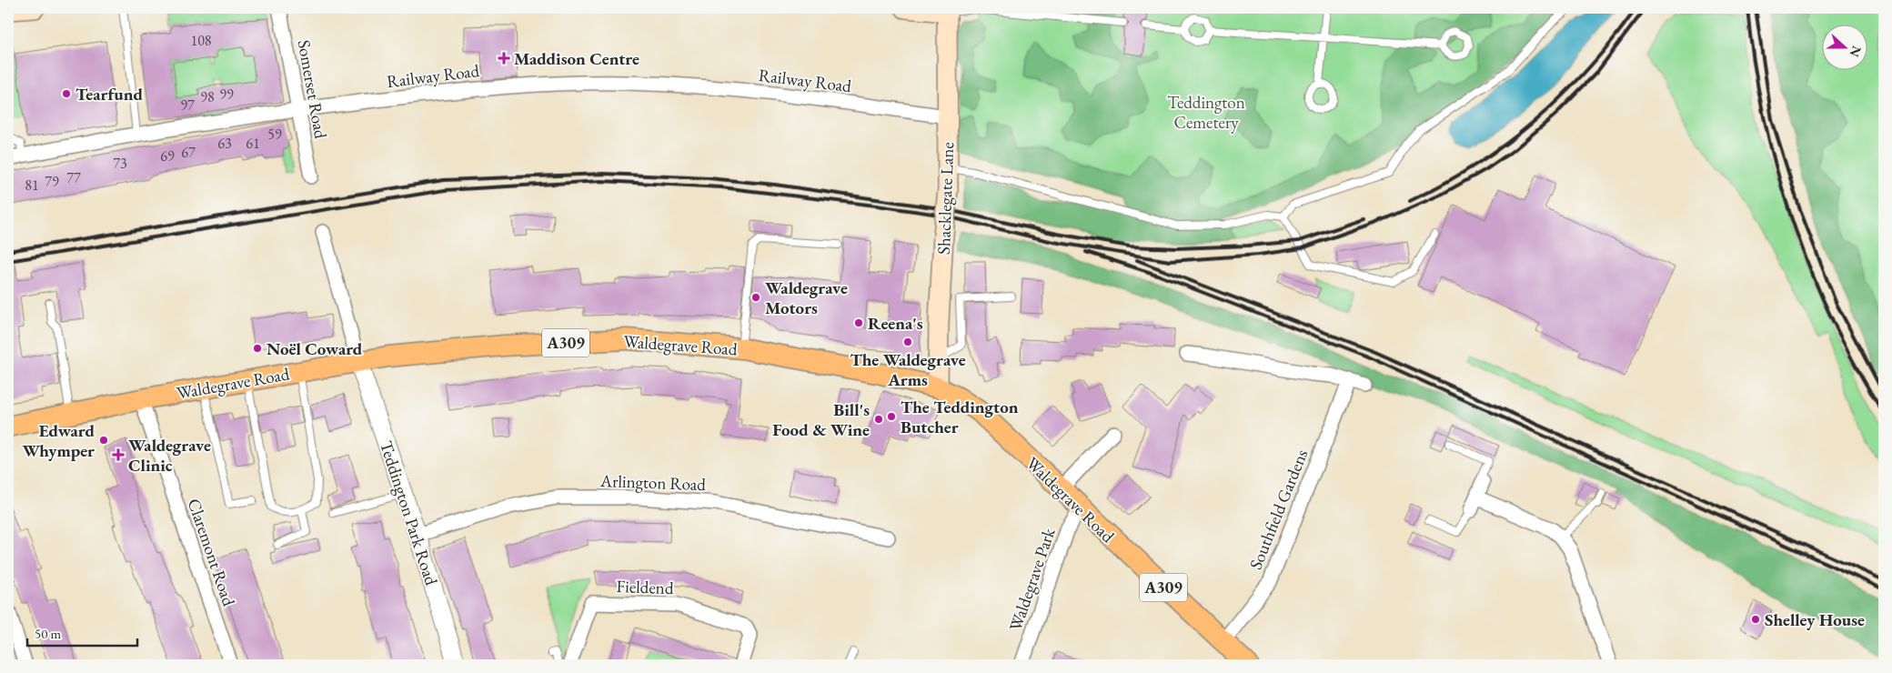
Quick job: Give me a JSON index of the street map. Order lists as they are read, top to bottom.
{
  "streets": {
    "main road": ["Shacklegate Lane", "A309", "Waldegrave Road"],
    "street": [
      "Railway Road",
      "Somerset Road",
      "Arlington Road",
      "Southfield Gardens",
      "Teddington Park Road",
      "Claremont Road",
      "Waldegrave Park",
      "Fieldend"
    ]
  },
  "crossings": [
    ["Railway Road", "Somerset Road"],
    ["Railway Road", "Shacklegate Lane"],
    ["Shacklegate Lane", "Waldegrave Road"],
    ["Waldegrave Road", "Southfield Gardens"],
    ["Waldegrave Road", "Teddington Park Road"],
    ["Waldegrave Road", "Claremont Road"],
    ["Waldegrave Road", "Waldegrave Park"],
    ["Arlington Road", "Teddington Park Road"]
  ],
  "parks": ["Teddington Cemetery"],
  "places": {
    "health": ["Maddison Centre", "Waldegrave Clinic"],
    "other": [
      "Tearfund",
      "Waldegrave Motors",
      "Reena's",
      "The Waldegrave Arms",
      "Noël Coward",
      "The Teddington Butcher",
      "Bill's Food & Wine",
      "Edward Whymper",
      "Shelley House"
    ]
  },
  "house_numbers": [
    "108",
    "99",
    "98",
    "97",
    "59",
    "63",
    "61",
    "67",
    "69",
    "73",
    "77",
    "79",
    "81"
  ],
  "scale_bar": "50 m",
  "north": "right"
}
